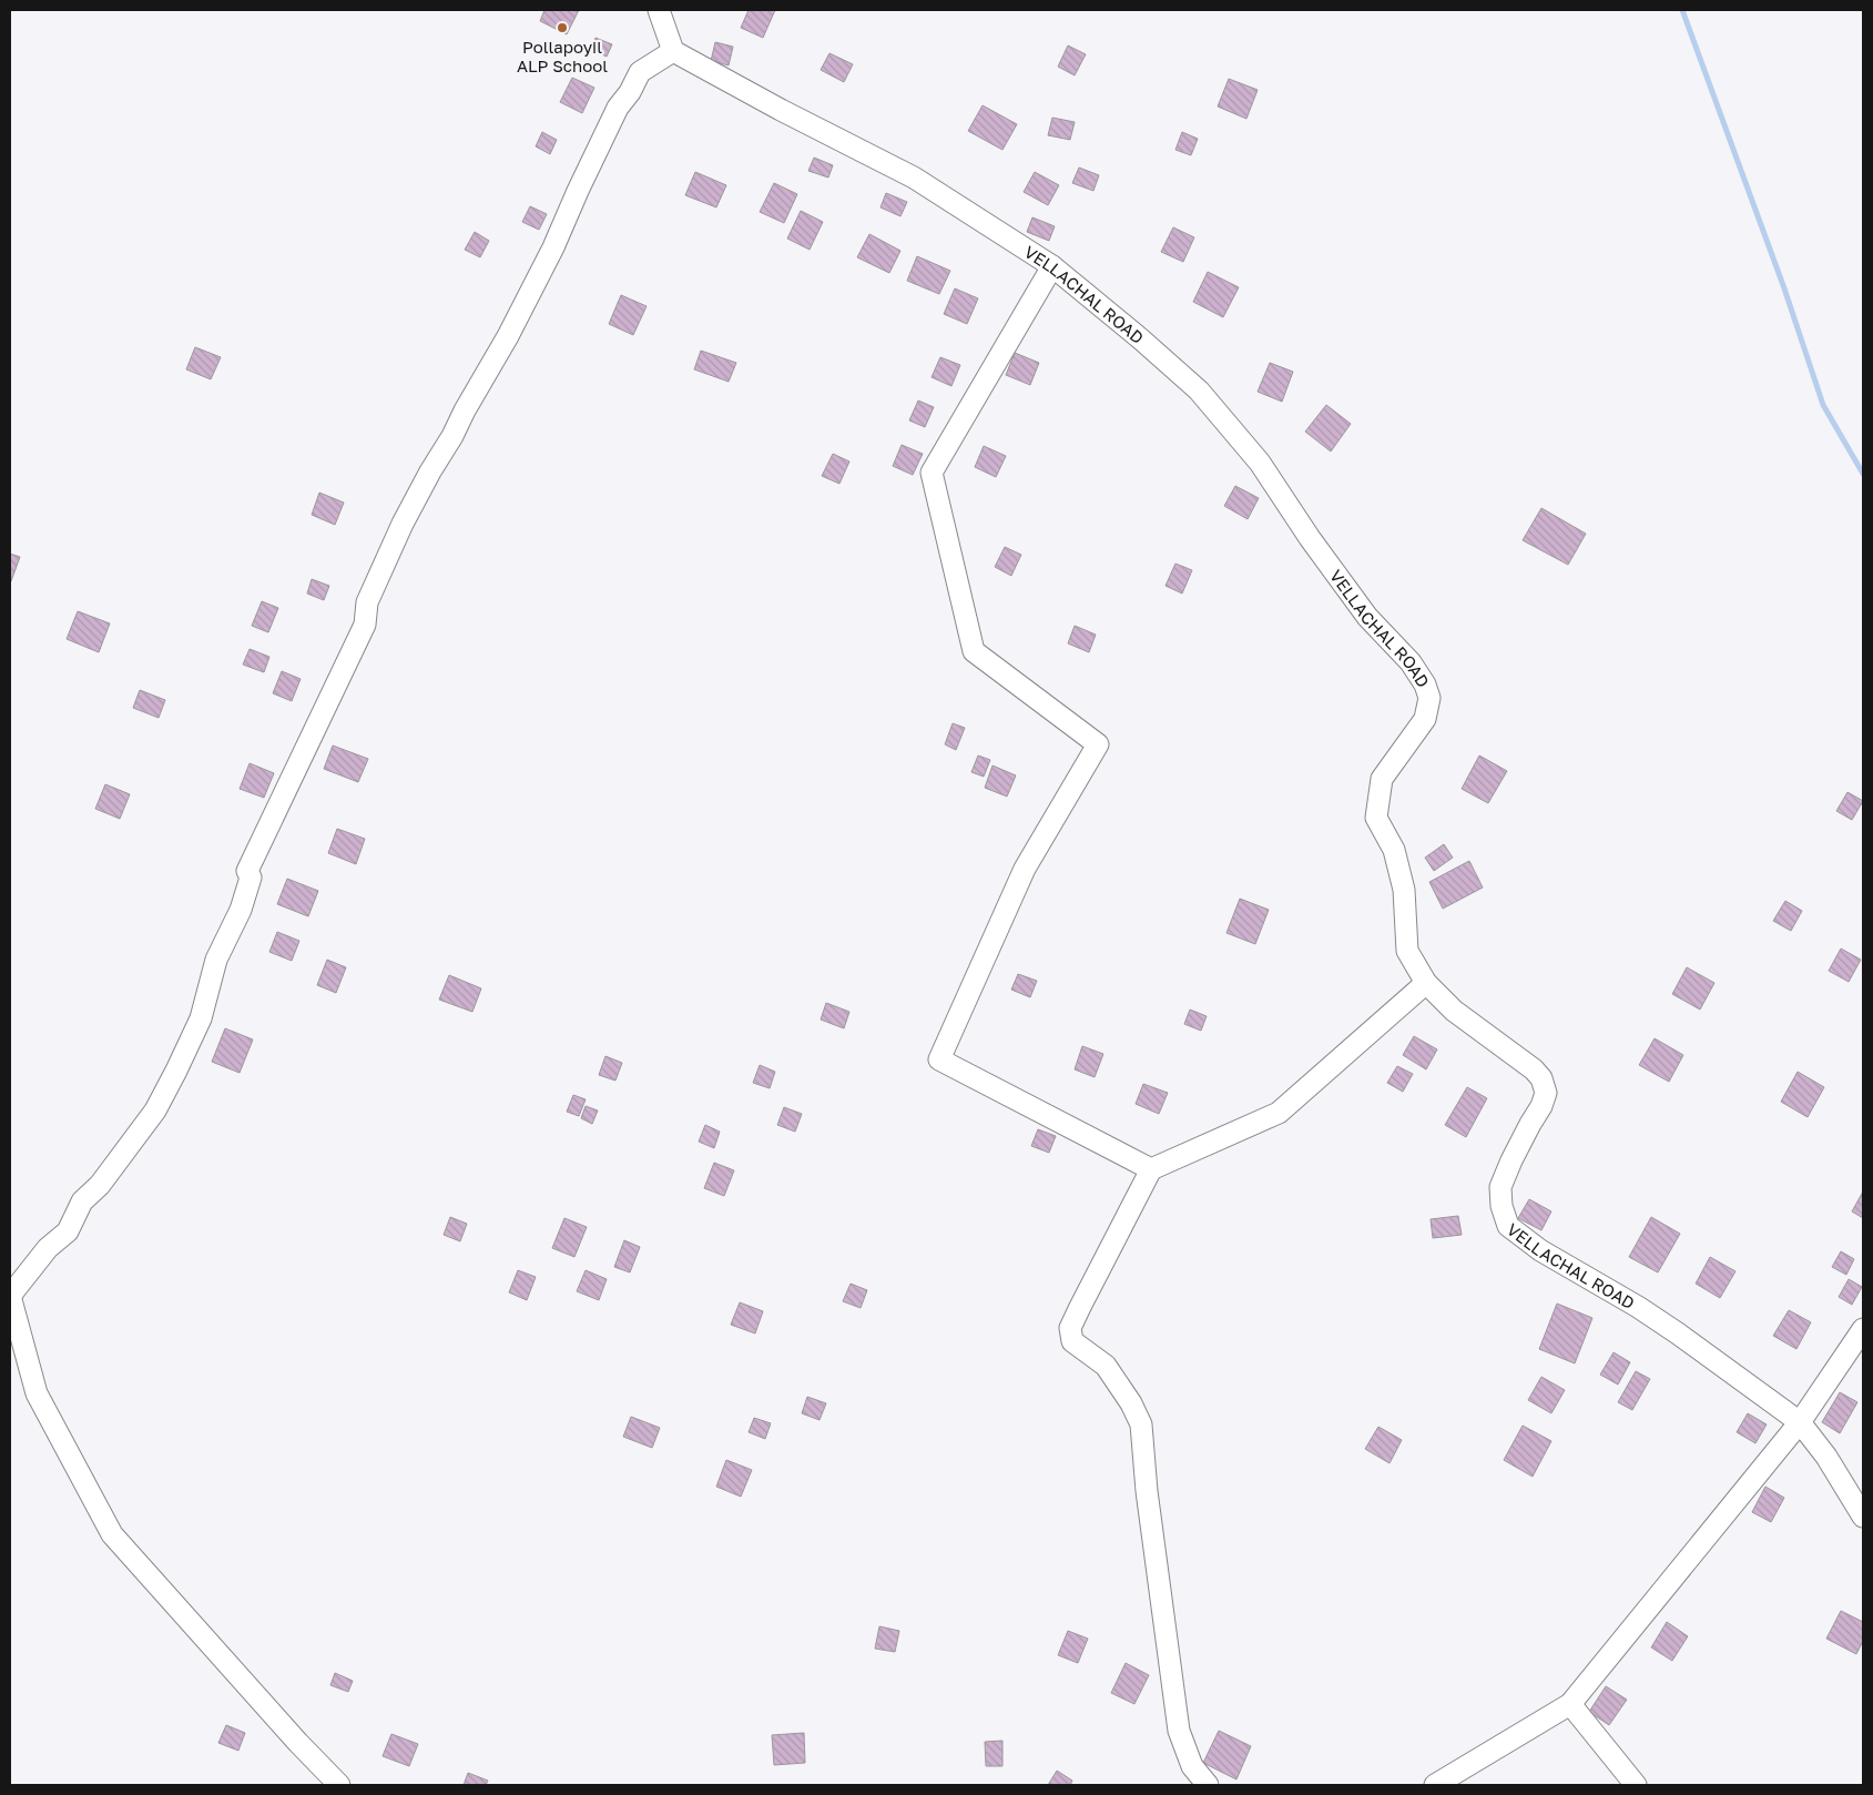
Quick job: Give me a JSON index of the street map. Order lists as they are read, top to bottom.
{
  "streets": {
    "street": ["VELLACHAL ROAD"]
  },
  "places": ["Pollapoyil ALP School"]
}
